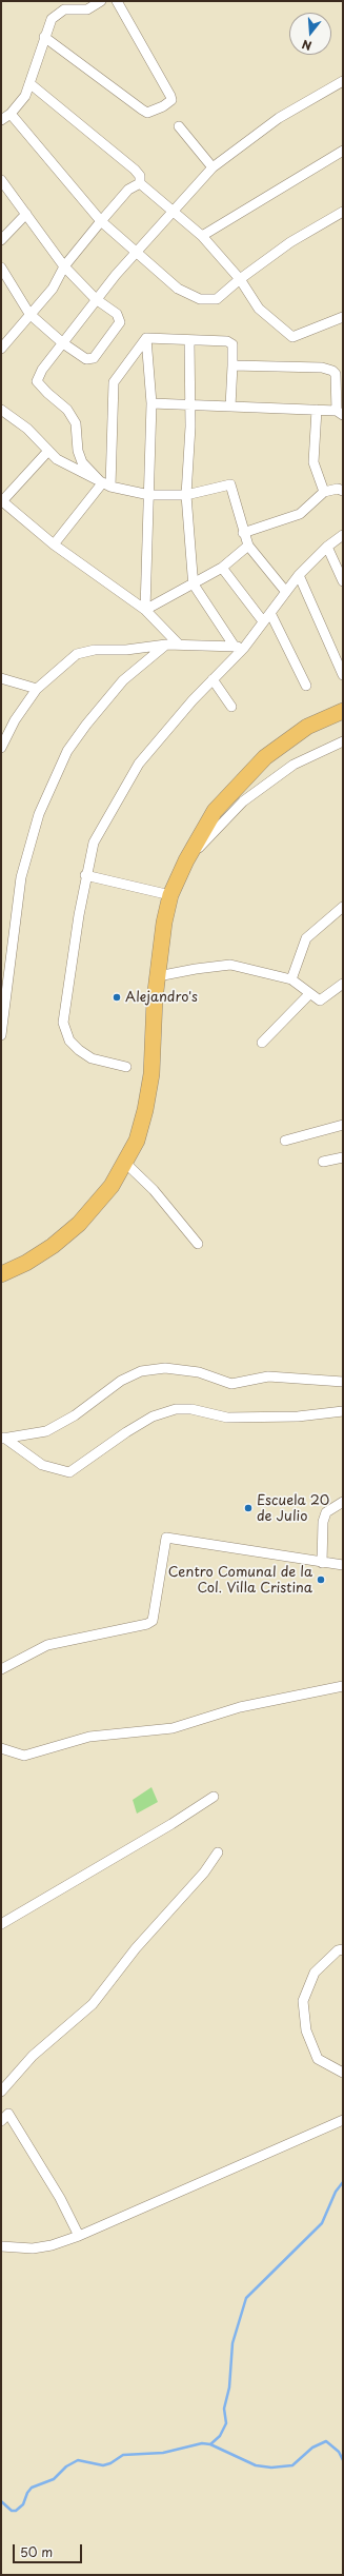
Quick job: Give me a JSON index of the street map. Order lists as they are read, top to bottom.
{
  "places": ["Alejandro's", "Escuela 20 de Julio", "Centro Comunal de la Col. Villa Cristina"],
  "scale_bar": "50 m",
  "north": "bottom"
}
